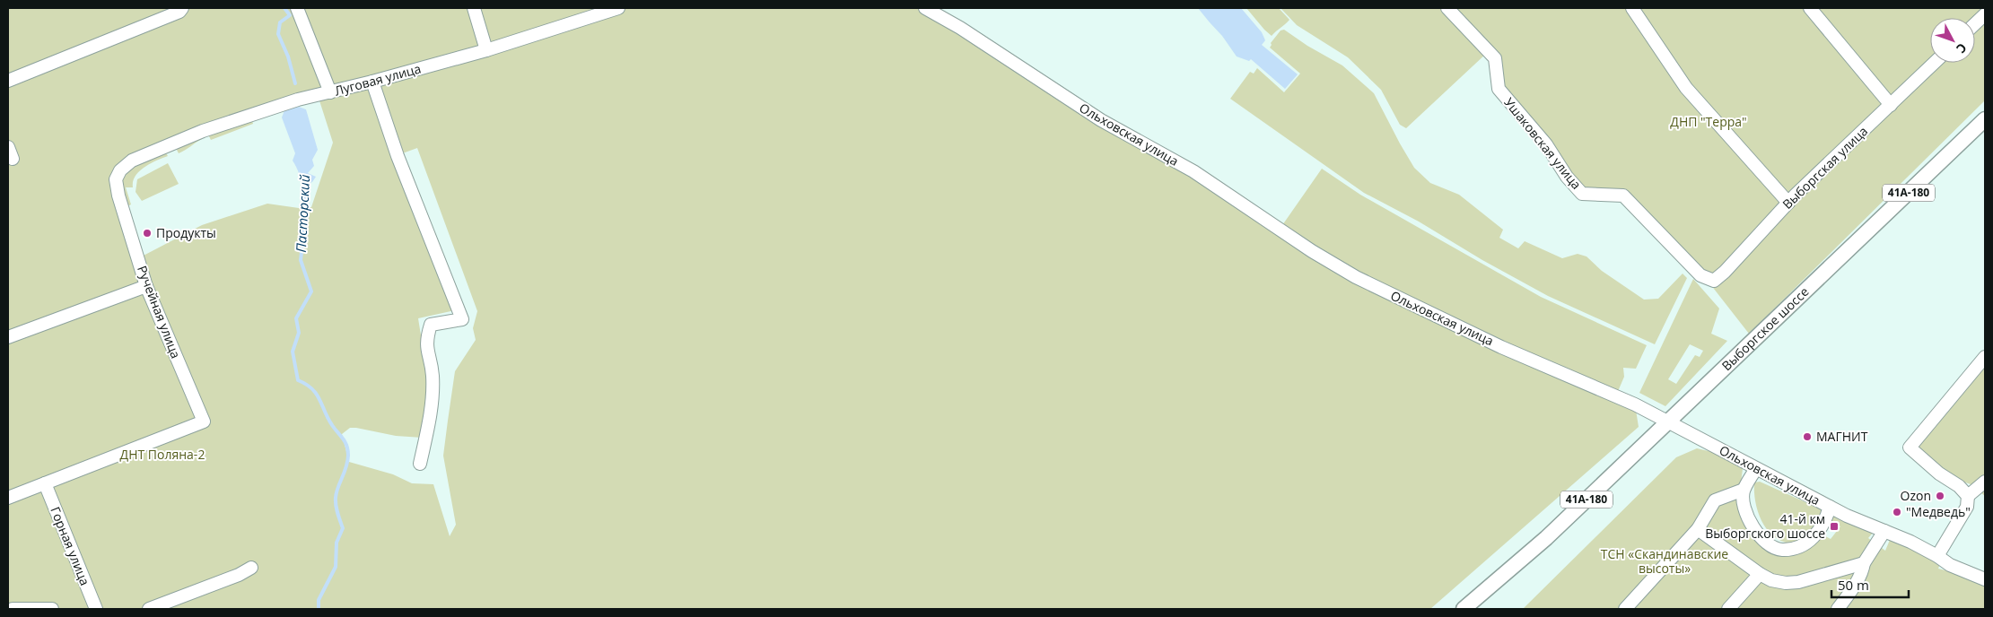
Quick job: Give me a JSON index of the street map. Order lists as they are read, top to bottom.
{
  "streets": {
    "main road": ["41А-180", "Выборгское шоссе"],
    "street": [
      "Луговая улица",
      "Ольховская улица",
      "Ушаковская улица",
      "Выборгская улица",
      "Ручейная улица",
      "Горная улица"
    ]
  },
  "crossings": [
    ["Луговая улица", "Ручейная улица"],
    ["Ольховская улица", "Выборгское шоссе"],
    ["Ушаковская улица", "Выборгская улица"],
    ["Ручейная улица", "Горная улица"]
  ],
  "water": ["Пасторский"],
  "parks": ["ДНП \"Терра\"", "ДНТ Поляна-2", "ТСН «Скандинавские высоты»"],
  "places": {
    "other": [
      "Продукты",
      "МАГНИТ",
      "Ozon",
      "\"Медведь\""
    ],
    "transit": ["41-й км Выборгского шоссе"]
  },
  "scale_bar": "50 m",
  "north": "bottom right"
}
